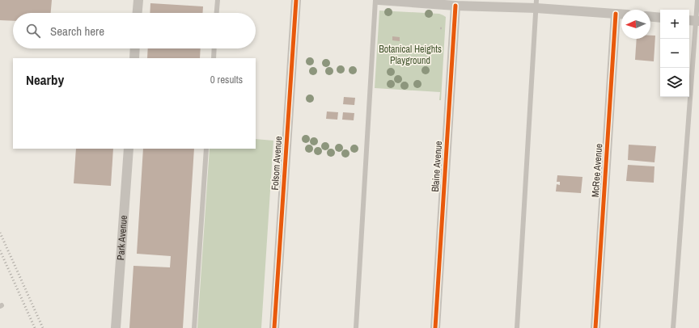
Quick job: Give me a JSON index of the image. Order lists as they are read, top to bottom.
{
  "streets": {
    "street": [
      "Folsom Avenue",
      "Blaine Avenue",
      "McRee Avenue",
      "Park Avenue"
    ]
  },
  "parks": ["Botanical Heights Playground"],
  "north": "left",
  "page": {
    "map_buttons": ["+", "−"],
    "search": "Search here",
    "heading": ["Nearby", "0 results"]
  }
}
